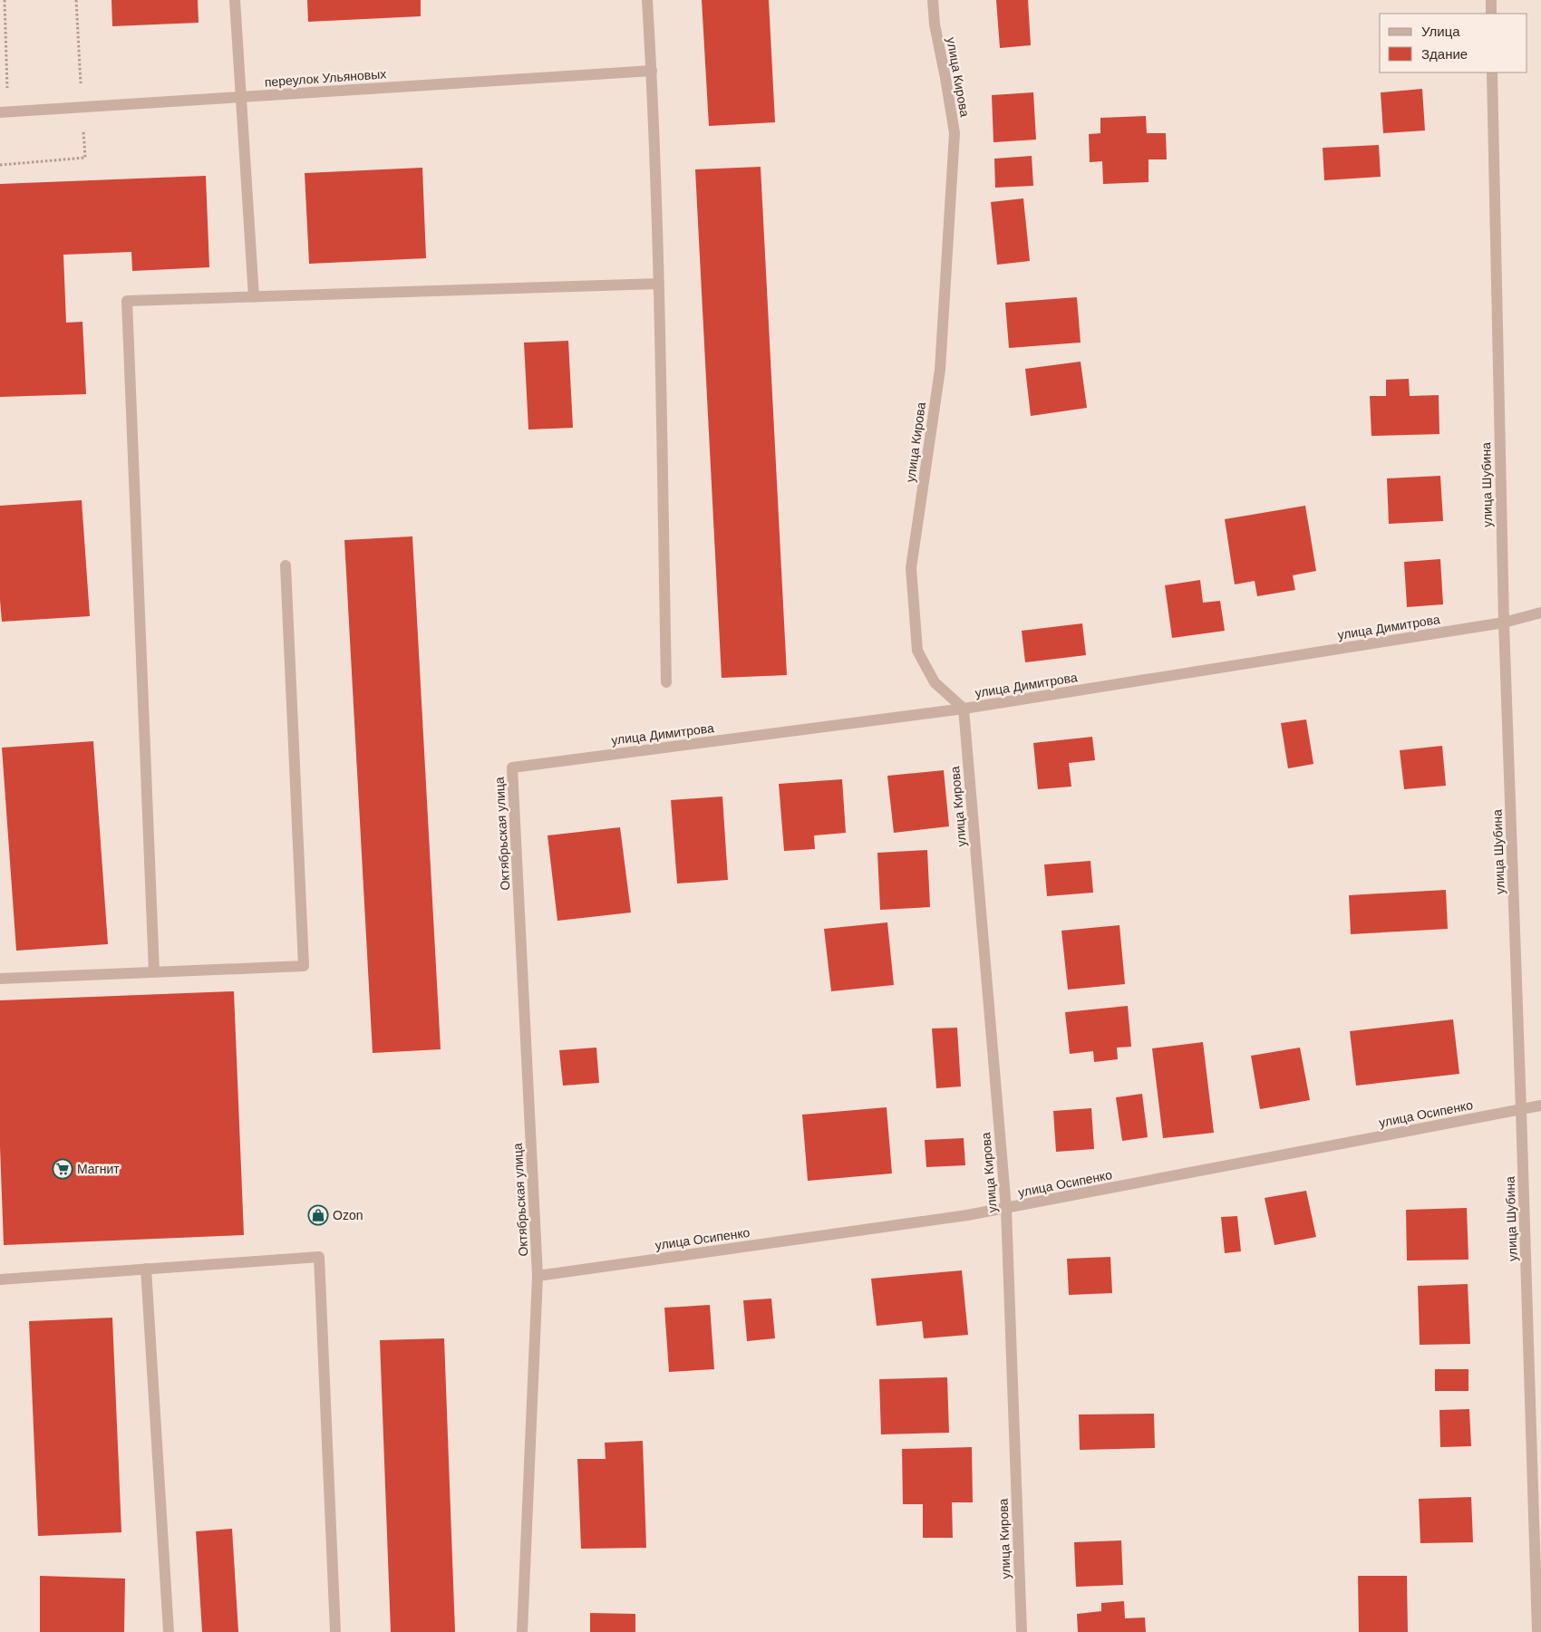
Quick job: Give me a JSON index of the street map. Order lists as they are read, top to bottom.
{
  "streets": {
    "street": [
      "улица Кирова",
      "переулок Ульяновых",
      "улица Шубина",
      "улица Димитрова",
      "Октябрьская улица",
      "улица Осипенко"
    ]
  },
  "crossings": [
    ["улица Кирова", "улица Димитрова"],
    ["улица Кирова", "улица Осипенко"],
    ["улица Шубина", "улица Димитрова"],
    ["улица Шубина", "улица Осипенко"],
    ["улица Димитрова", "Октябрьская улица"],
    ["Октябрьская улица", "улица Осипенко"]
  ],
  "places": {
    "supermarket": ["Магнит"],
    "shop": ["Ozon"]
  },
  "legend": ["Улица", "Здание"]
}
